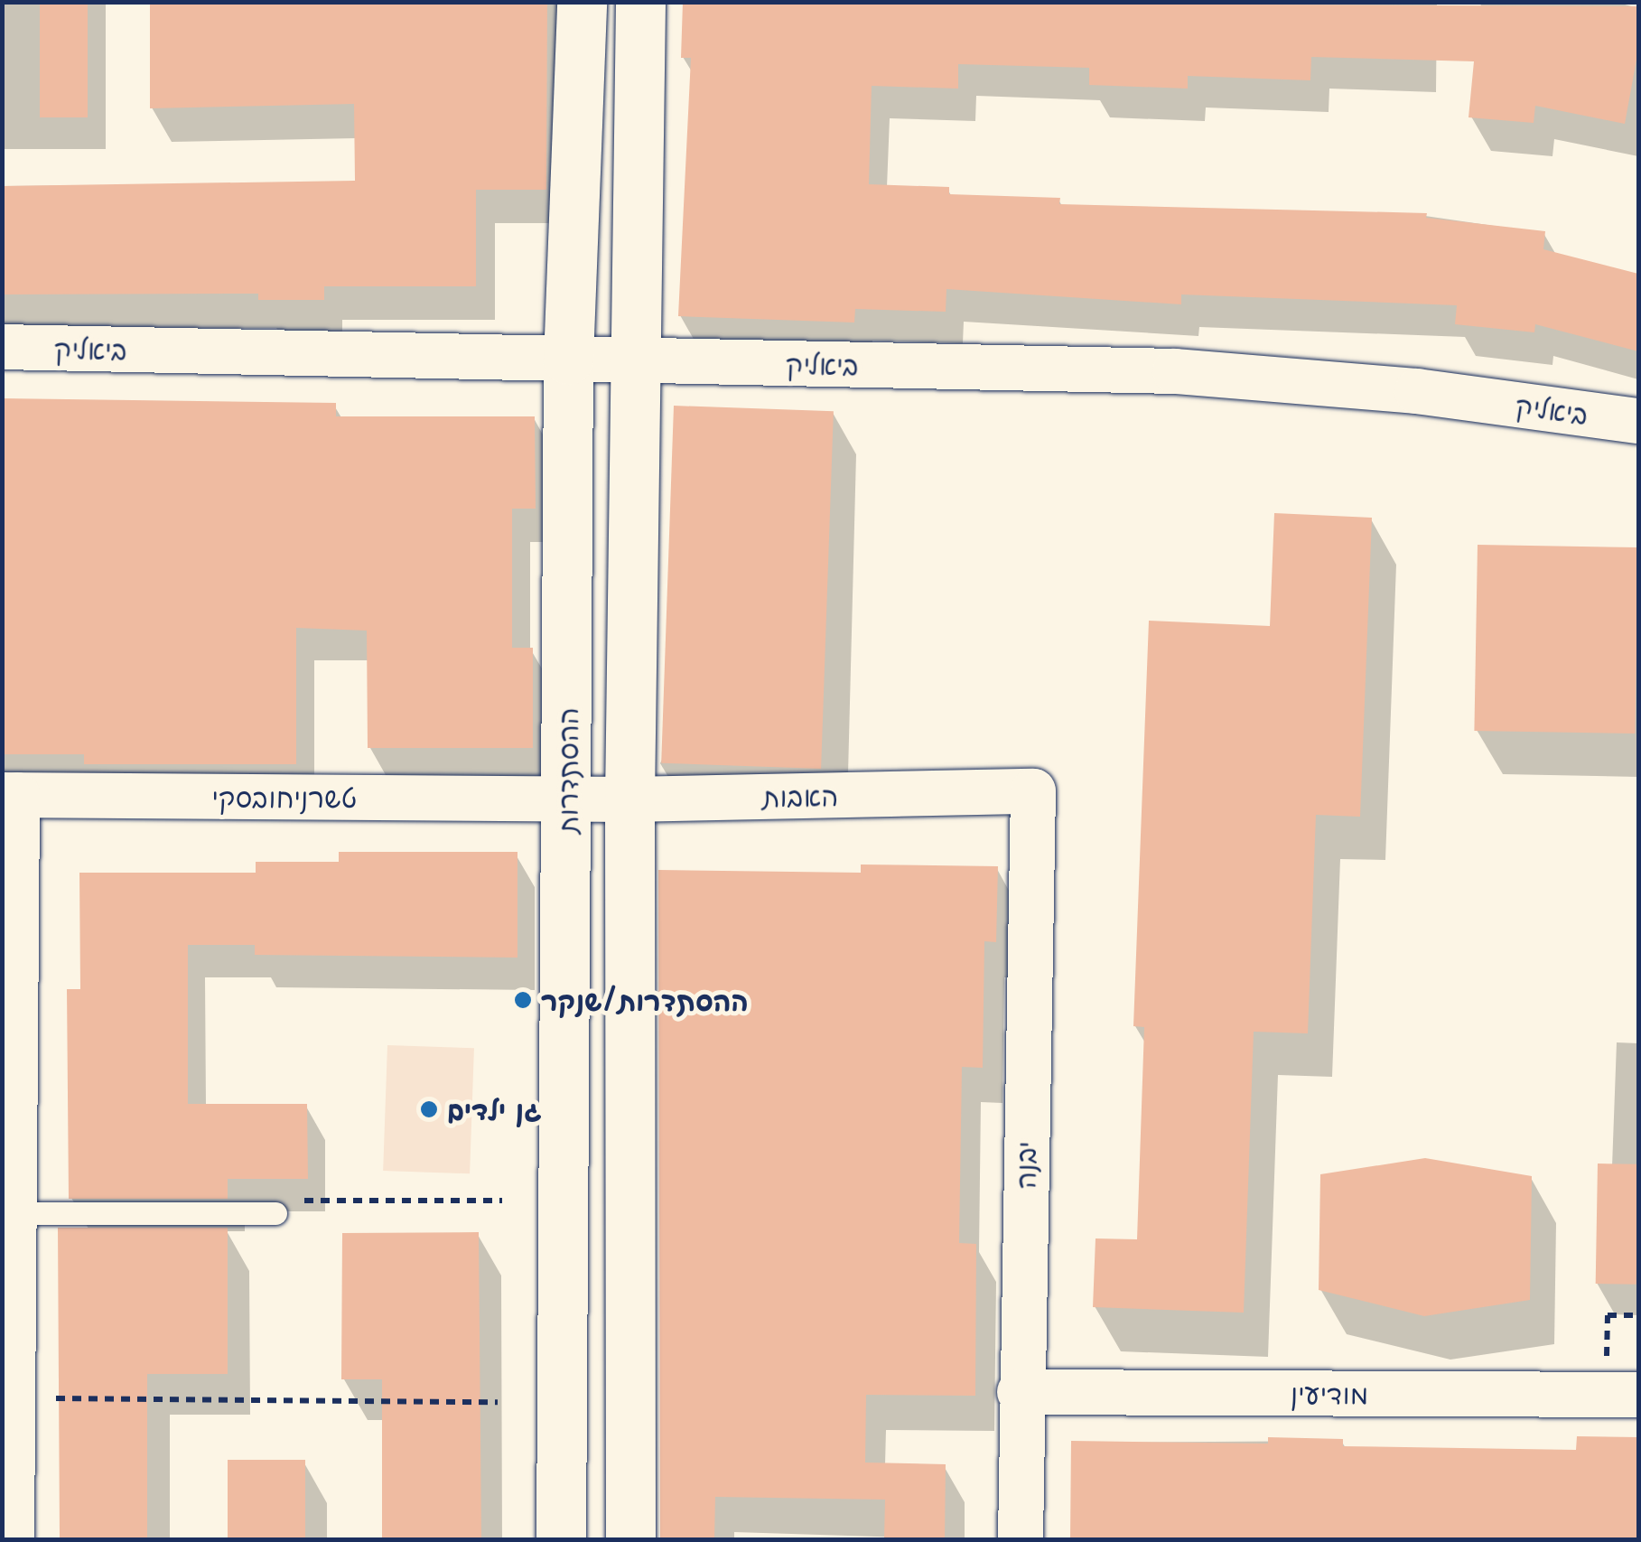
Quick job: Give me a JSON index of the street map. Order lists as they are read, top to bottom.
{
  "streets": {
    "street": [
      "ביאליק",
      "ההסתדרות",
      "האבות",
      "טשרניחובסקי",
      "יבנה",
      "מודיעין"
    ]
  },
  "crossings": [
    ["ביאליק", "ההסתדרות"],
    ["ההסתדרות", "האבות"],
    ["ההסתדרות", "טשרניחובסקי"],
    ["האבות", "טשרניחובסקי"],
    ["האבות", "יבנה"],
    ["יבנה", "מודיעין"]
  ],
  "places": ["ההסתדרות/שנקר", "גן ילדים"]
}
